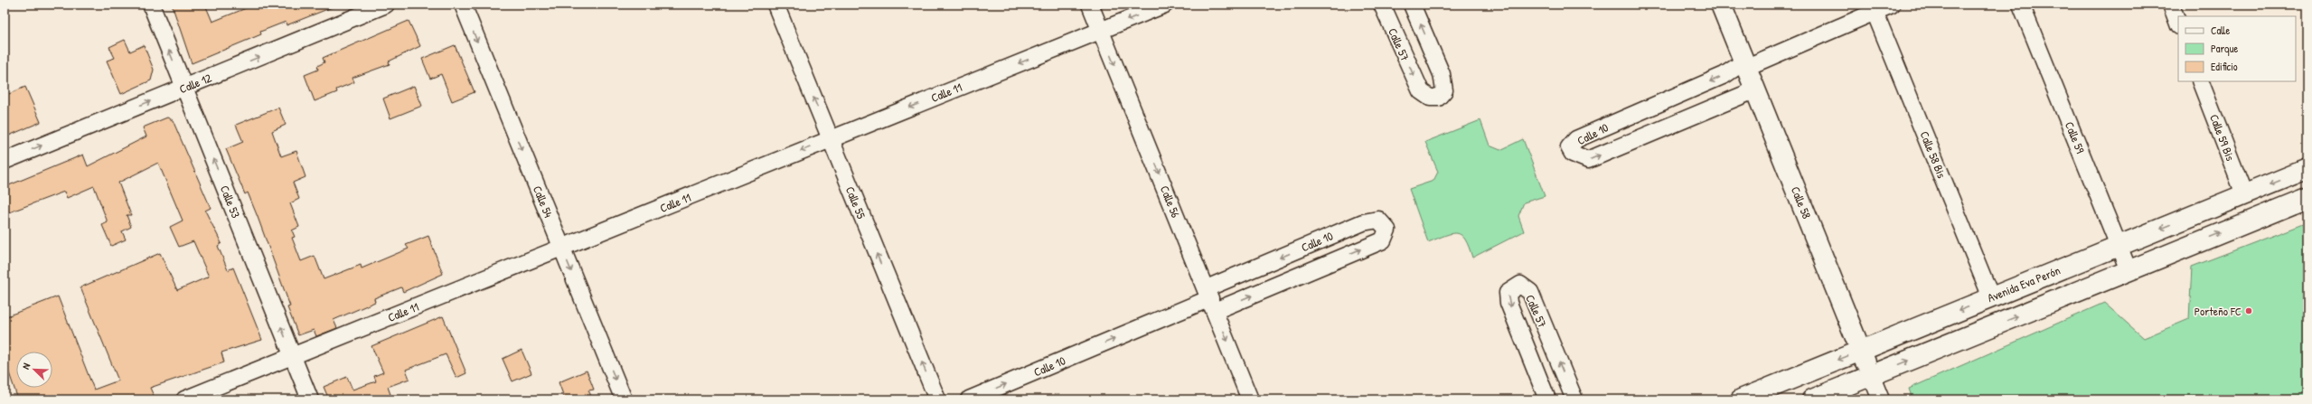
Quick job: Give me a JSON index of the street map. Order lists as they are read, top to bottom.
{
  "streets": {
    "main road": ["Calle 58", "Avenida Eva Perón"],
    "street": [
      "Calle 57",
      "Calle 12",
      "Calle 11",
      "Calle 10",
      "Calle 59",
      "Calle 59 Bis",
      "Calle 58 Bis",
      "Calle 53",
      "Calle 54",
      "Calle 56",
      "Calle 55"
    ]
  },
  "crossings": [
    ["Calle 12", "Calle 53"],
    ["Calle 11", "Calle 53"],
    ["Calle 11", "Calle 54"],
    ["Calle 11", "Calle 56"],
    ["Calle 11", "Calle 55"],
    ["Calle 10", "Calle 58 Bis"],
    ["Calle 10", "Calle 56"],
    ["Calle 10", "Calle 58"],
    ["Calle 59", "Avenida Eva Perón"],
    ["Calle 59 Bis", "Avenida Eva Perón"],
    ["Calle 58 Bis", "Avenida Eva Perón"],
    ["Calle 58", "Avenida Eva Perón"]
  ],
  "one_way": [
    "Calle 12",
    "Calle 11",
    "Calle 53",
    "Calle 54",
    "Calle 56",
    "Calle 55"
  ],
  "places": ["Porteño FC"],
  "legend": ["Calle", "Parque", "Edificio"],
  "north": "top left"
}
